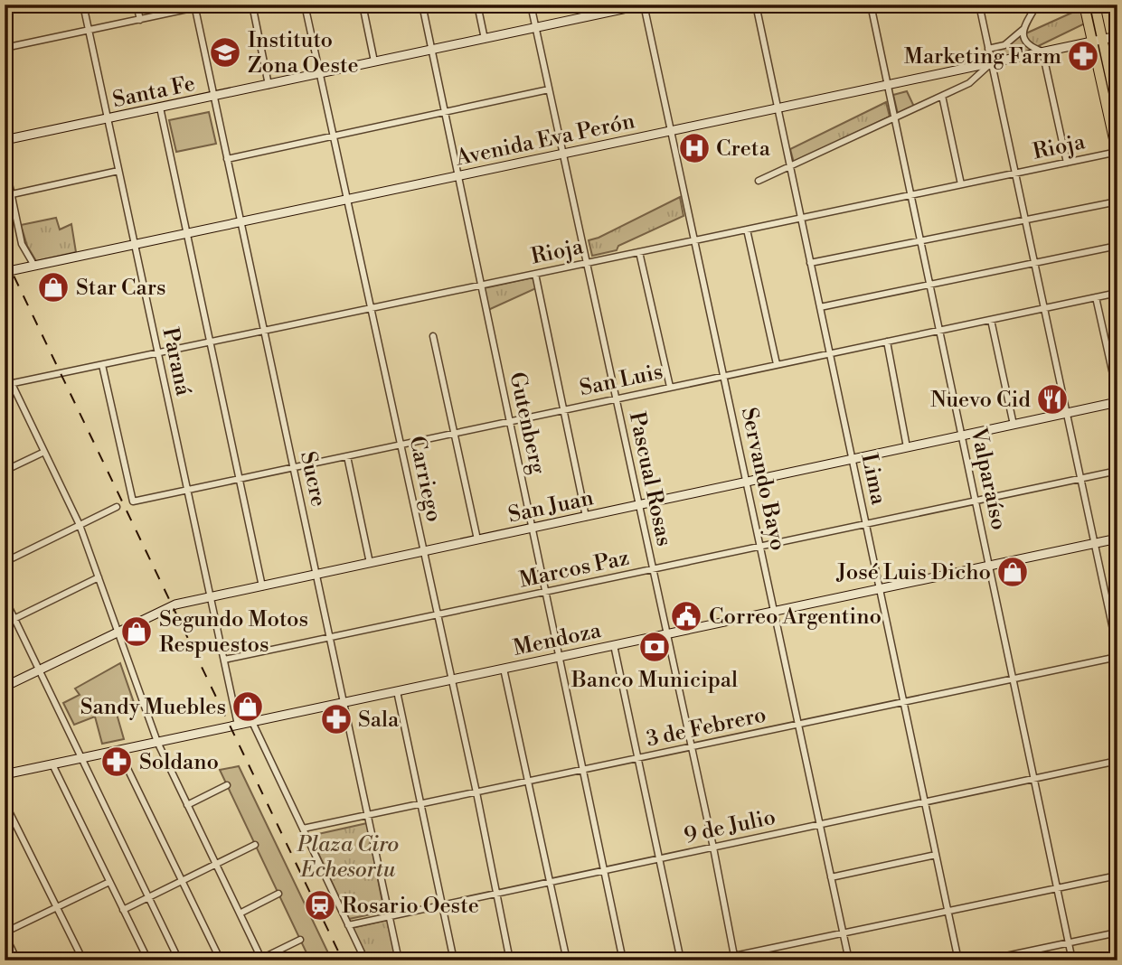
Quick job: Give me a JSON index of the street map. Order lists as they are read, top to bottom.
{
  "streets": {
    "main road": [
      "Santa Fe",
      "Avenida Eva Perón",
      "San Juan",
      "Mendoza"
    ],
    "street": [
      "Rioja",
      "Paraná",
      "San Luis",
      "Gutenberg",
      "Sucre",
      "Carriego",
      "Pascual Rosas",
      "Servando Bayo",
      "Lima",
      "Valparaíso",
      "Marcos Paz",
      "3 de Febrero",
      "9 de Julio"
    ]
  },
  "crossings": [
    ["Santa Fe", "Paraná"],
    ["Santa Fe", "Gutenberg"],
    ["Santa Fe", "Sucre"],
    ["Santa Fe", "Carriego"],
    ["Santa Fe", "Pascual Rosas"],
    ["Santa Fe", "Servando Bayo"],
    ["Avenida Eva Perón", "Paraná"],
    ["Avenida Eva Perón", "Gutenberg"],
    ["Avenida Eva Perón", "Sucre"],
    ["Avenida Eva Perón", "Carriego"],
    ["Avenida Eva Perón", "Pascual Rosas"],
    ["Avenida Eva Perón", "Servando Bayo"],
    ["Avenida Eva Perón", "Lima"],
    ["Avenida Eva Perón", "Valparaíso"],
    ["Rioja", "Paraná"],
    ["Rioja", "San Luis"],
    ["Rioja", "Gutenberg"],
    ["Rioja", "Sucre"],
    ["Rioja", "Carriego"],
    ["Rioja", "Pascual Rosas"],
    ["Rioja", "Servando Bayo"],
    ["Rioja", "Lima"],
    ["Rioja", "Valparaíso"],
    ["Paraná", "San Luis"],
    ["Paraná", "San Juan"],
    ["Paraná", "Marcos Paz"],
    ["Paraná", "Mendoza"],
    ["San Luis", "Gutenberg"],
    ["San Luis", "Sucre"],
    ["San Luis", "Carriego"],
    ["San Luis", "Pascual Rosas"],
    ["San Luis", "Servando Bayo"],
    ["San Luis", "Lima"],
    ["San Luis", "Valparaíso"],
    ["Gutenberg", "San Juan"],
    ["Gutenberg", "Marcos Paz"],
    ["Gutenberg", "Mendoza"],
    ["Gutenberg", "3 de Febrero"],
    ["Gutenberg", "9 de Julio"],
    ["Sucre", "San Juan"],
    ["Sucre", "Marcos Paz"],
    ["Sucre", "Mendoza"],
    ["Sucre", "3 de Febrero"],
    ["Sucre", "9 de Julio"],
    ["Carriego", "San Juan"],
    ["Carriego", "Marcos Paz"],
    ["Carriego", "Mendoza"],
    ["Carriego", "3 de Febrero"],
    ["Carriego", "9 de Julio"],
    ["Pascual Rosas", "San Juan"],
    ["Pascual Rosas", "Marcos Paz"],
    ["Pascual Rosas", "Mendoza"],
    ["Pascual Rosas", "3 de Febrero"],
    ["Pascual Rosas", "9 de Julio"],
    ["Servando Bayo", "San Juan"],
    ["Servando Bayo", "Marcos Paz"],
    ["Servando Bayo", "Mendoza"],
    ["Servando Bayo", "3 de Febrero"],
    ["Servando Bayo", "9 de Julio"],
    ["Lima", "San Juan"],
    ["Lima", "Marcos Paz"],
    ["Lima", "Mendoza"],
    ["Lima", "3 de Febrero"],
    ["Lima", "9 de Julio"],
    ["Valparaíso", "San Juan"],
    ["Valparaíso", "Marcos Paz"],
    ["Valparaíso", "Mendoza"],
    ["Valparaíso", "3 de Febrero"],
    ["Valparaíso", "9 de Julio"]
  ],
  "parks": ["Plaza Ciro Echesortu"],
  "places": {
    "school or university": ["Instituto Zona Oeste"],
    "pharmacy": ["Marketing Farm", "Sala", "Soldano"],
    "hospital": ["Creta"],
    "shop": [
      "Star Cars",
      "José Luis Dicho",
      "Segundo Motos Respuestos",
      "Sandy Muebles"
    ],
    "restaurant": ["Nuevo Cid"],
    "public building": ["Correo Argentino"],
    "bank": ["Banco Municipal"],
    "station": ["Rosario Oeste"]
  }
}
